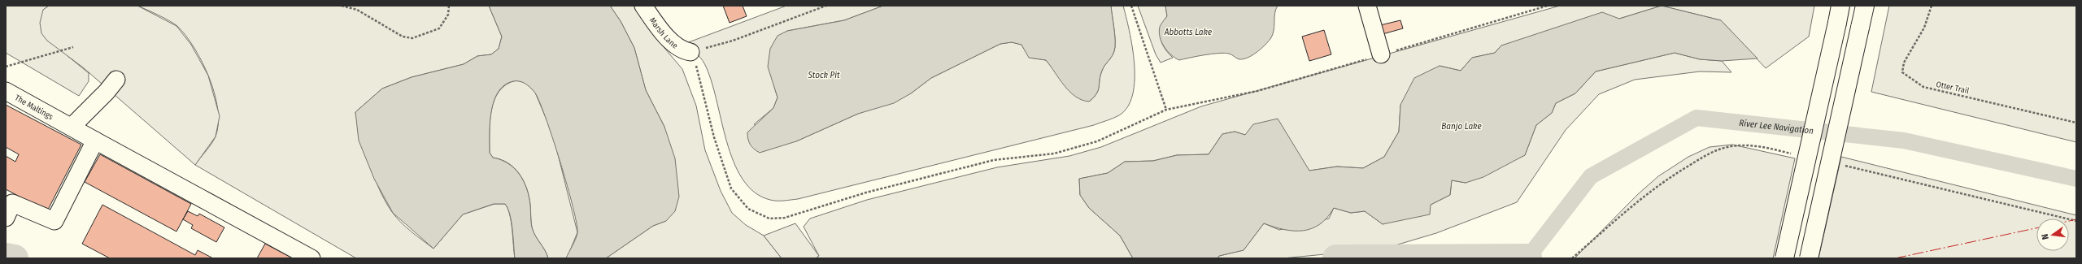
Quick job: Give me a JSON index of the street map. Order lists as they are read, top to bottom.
{
  "streets": {
    "street": ["Marsh Lane", "The Maltings"],
    "path": ["Otter Trail"]
  },
  "water": [
    "Abbotts Lake",
    "Stock Pit",
    "Banjo Lake",
    "River Lee Navigation"
  ],
  "north": "left"
}
